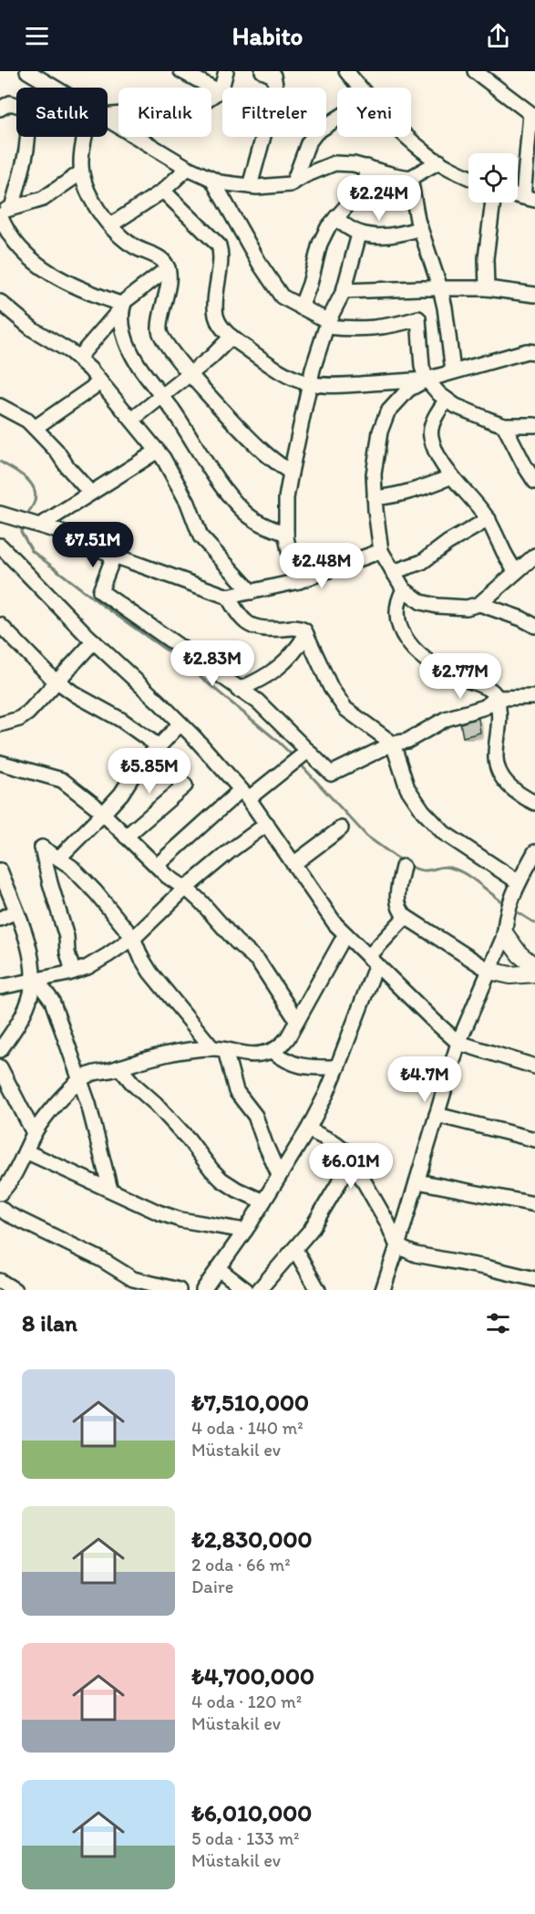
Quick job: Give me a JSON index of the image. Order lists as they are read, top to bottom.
{
  "page": {
    "header": "Habito",
    "chip": [
      "Satılık",
      "Kiralık",
      "Filtreler",
      "Yeni"
    ],
    "price": [
      "₺2.24M",
      "₺7.51M",
      "₺2.48M",
      "₺2.83M",
      "₺2.77M",
      "₺5.85M",
      "₺4.7M",
      "₺6.01M"
    ],
    "heading": "8 ilan",
    "list": [
      {
        "name": "₺7,510,000",
        "note": "4 oda · 140 m² · Müstakil ev"
      },
      {
        "name": "₺2,830,000",
        "note": "2 oda · 66 m² · Daire"
      },
      {
        "name": "₺4,700,000",
        "note": "4 oda · 120 m² · Müstakil ev"
      },
      {
        "name": "₺6,010,000",
        "note": "5 oda · 133 m² · Müstakil ev"
      }
    ]
  }
}
